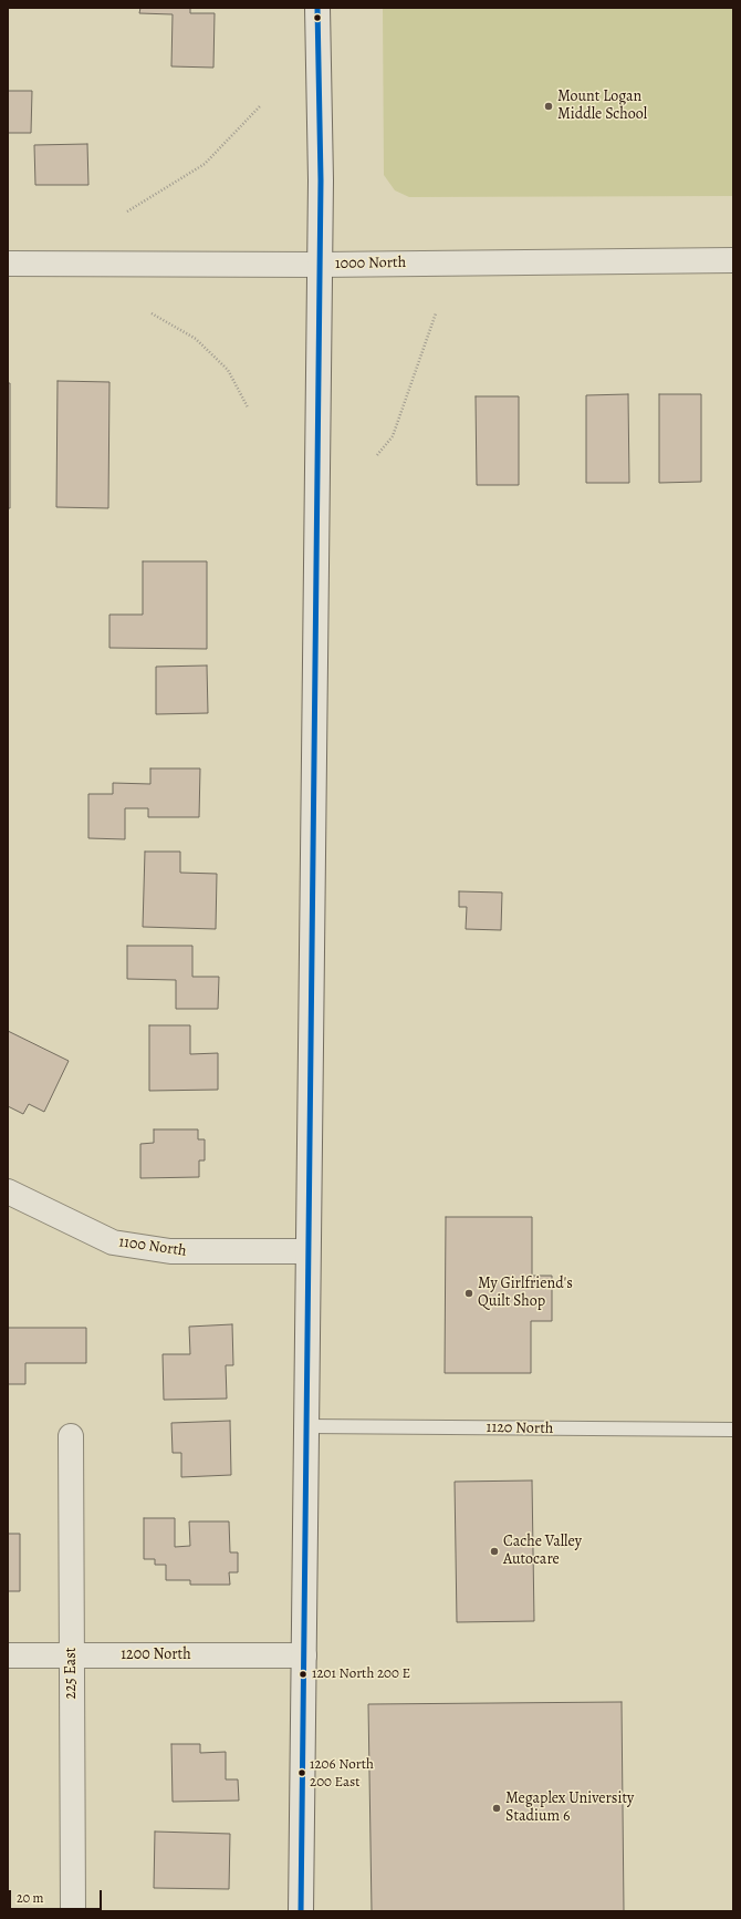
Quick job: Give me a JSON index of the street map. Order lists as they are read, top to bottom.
{
  "streets": {
    "main road": [
      "1000 North",
      "1100 North",
      "1200 North",
      "225 East"
    ],
    "lane": ["1120 North"]
  },
  "crossings": [
    ["1200 North", "225 East"]
  ],
  "places": [
    "Mount Logan Middle School",
    "My Girlfriend's Quilt Shop",
    "Cache Valley Autocare",
    "1201 North 200 E",
    "1206 North 200 East",
    "Megaplex University Stadium 6"
  ],
  "scale_bar": "20 m"
}
